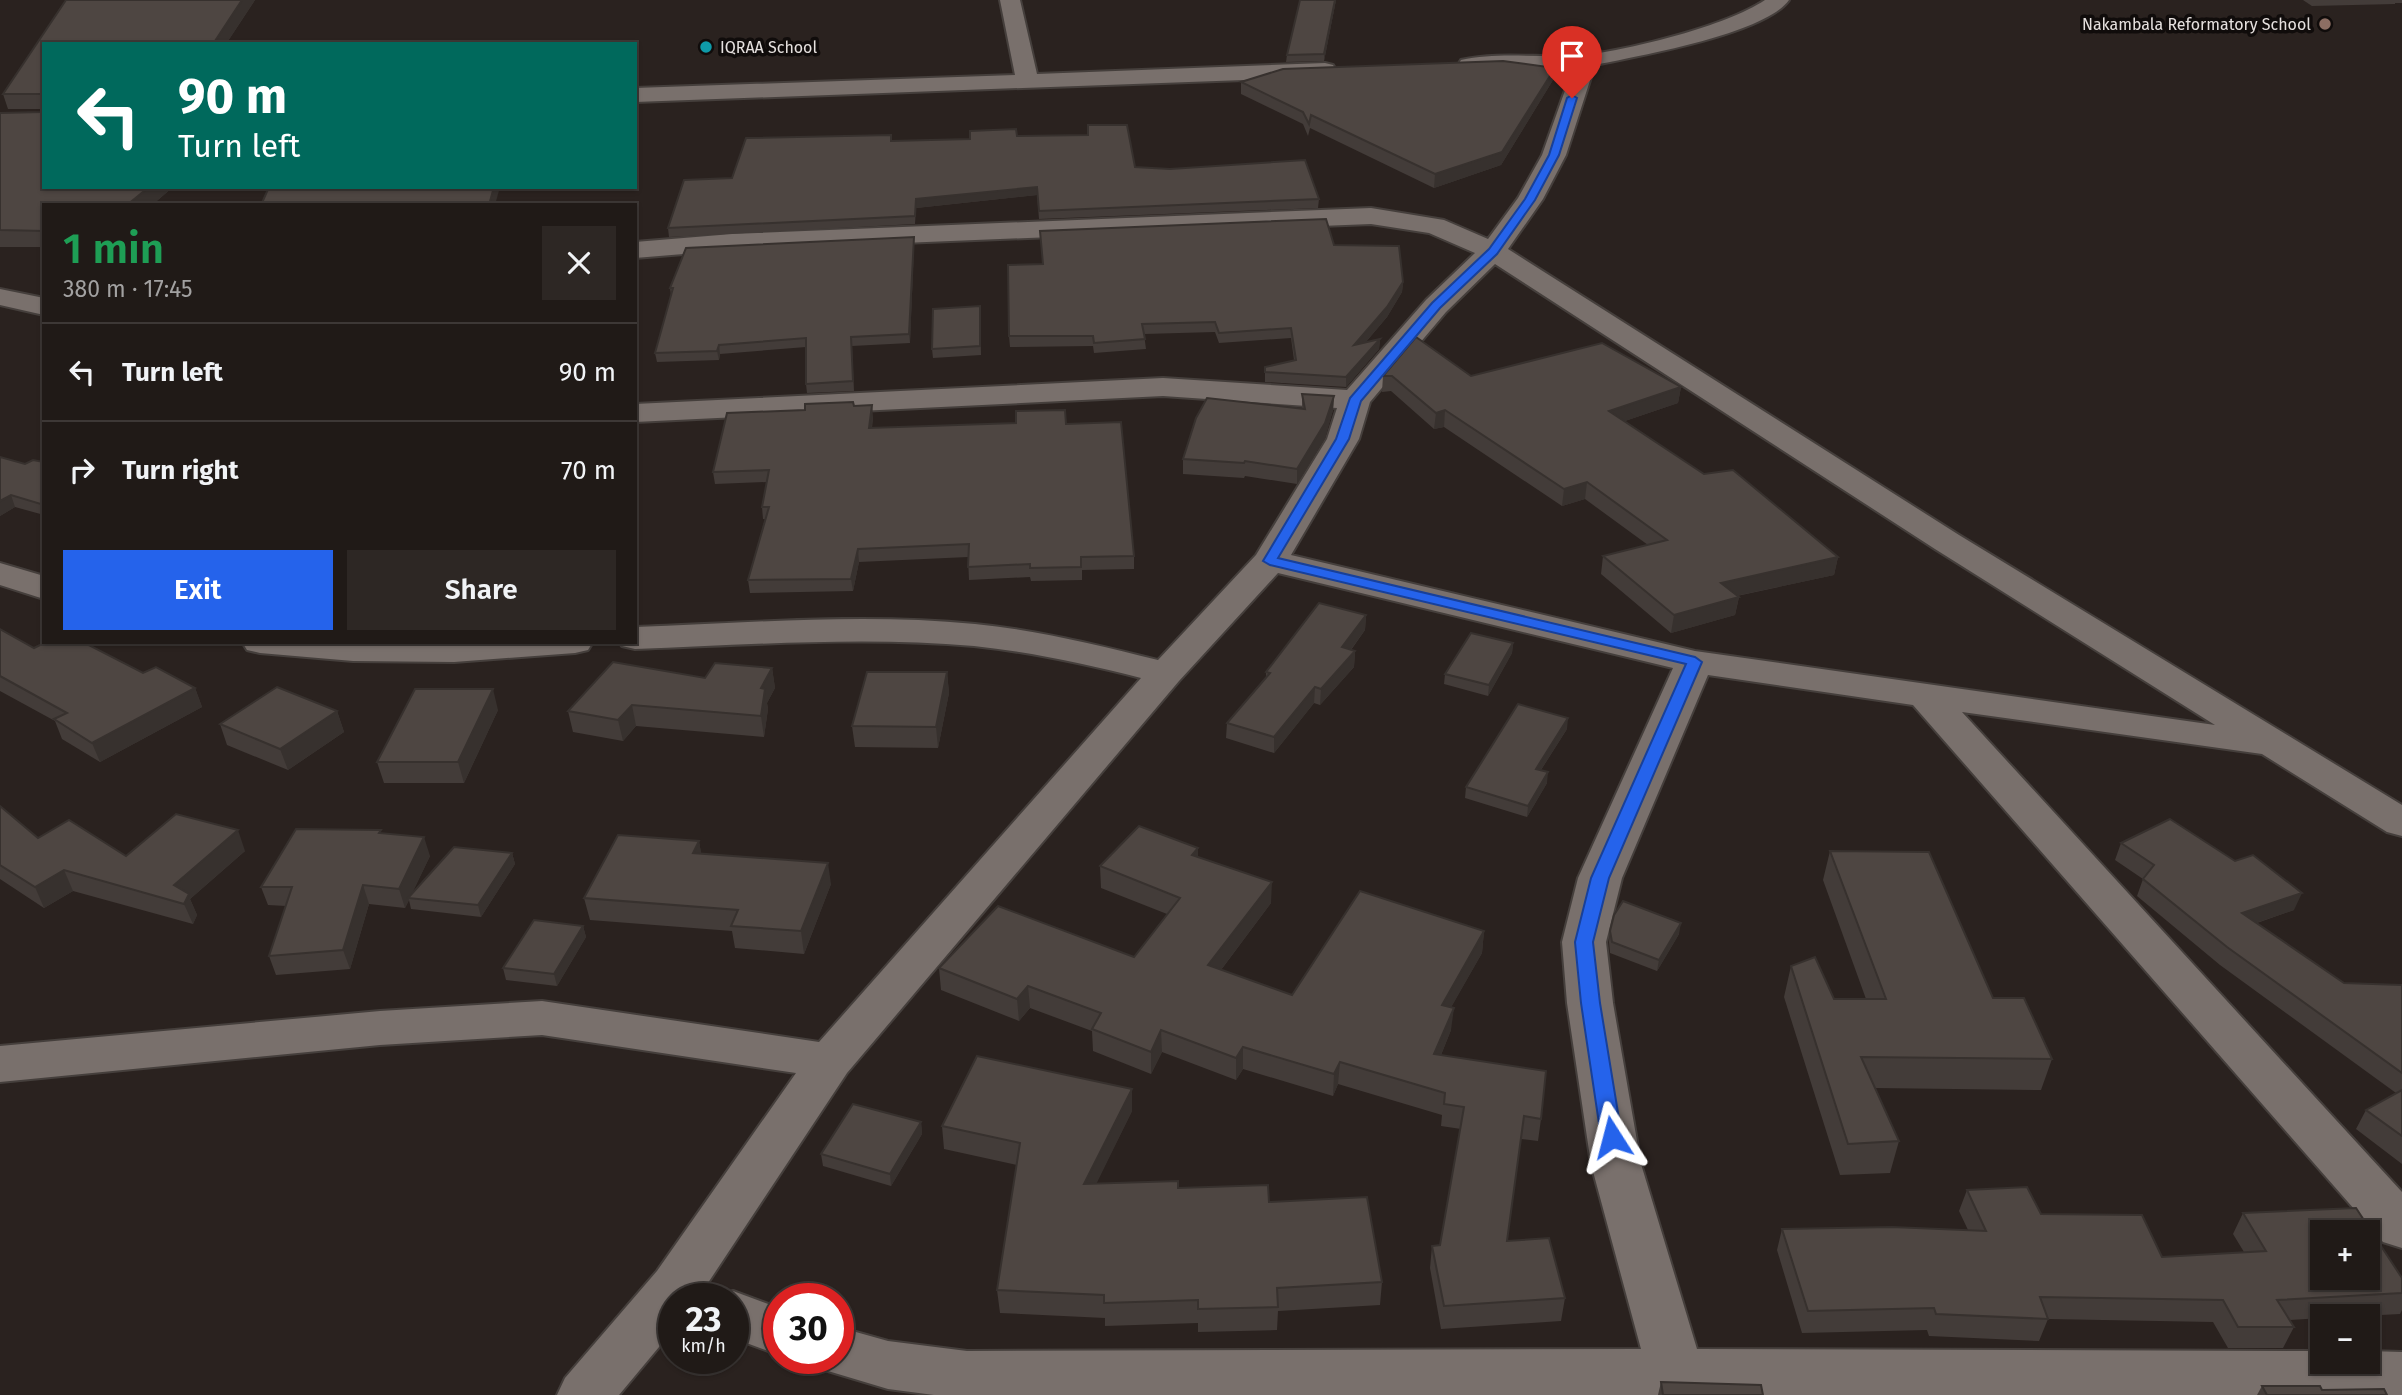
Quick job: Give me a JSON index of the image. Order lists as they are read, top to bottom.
{
  "places": ["Nakambala Reformatory School", "IQRAA School"],
  "page": {
    "turn": ["90 m", "Turn left"],
    "heading": ["1 min", "380 m · 17:45"],
    "list": [
      {
        "name": "Turn left",
        "value": "90 m"
      },
      {
        "name": "Turn right",
        "value": "70 m"
      }
    ],
    "buttons": ["Exit", "Share"],
    "map_buttons": ["+", "−"],
    "speed": "23 km/h",
    "limit": "30"
  }
}
